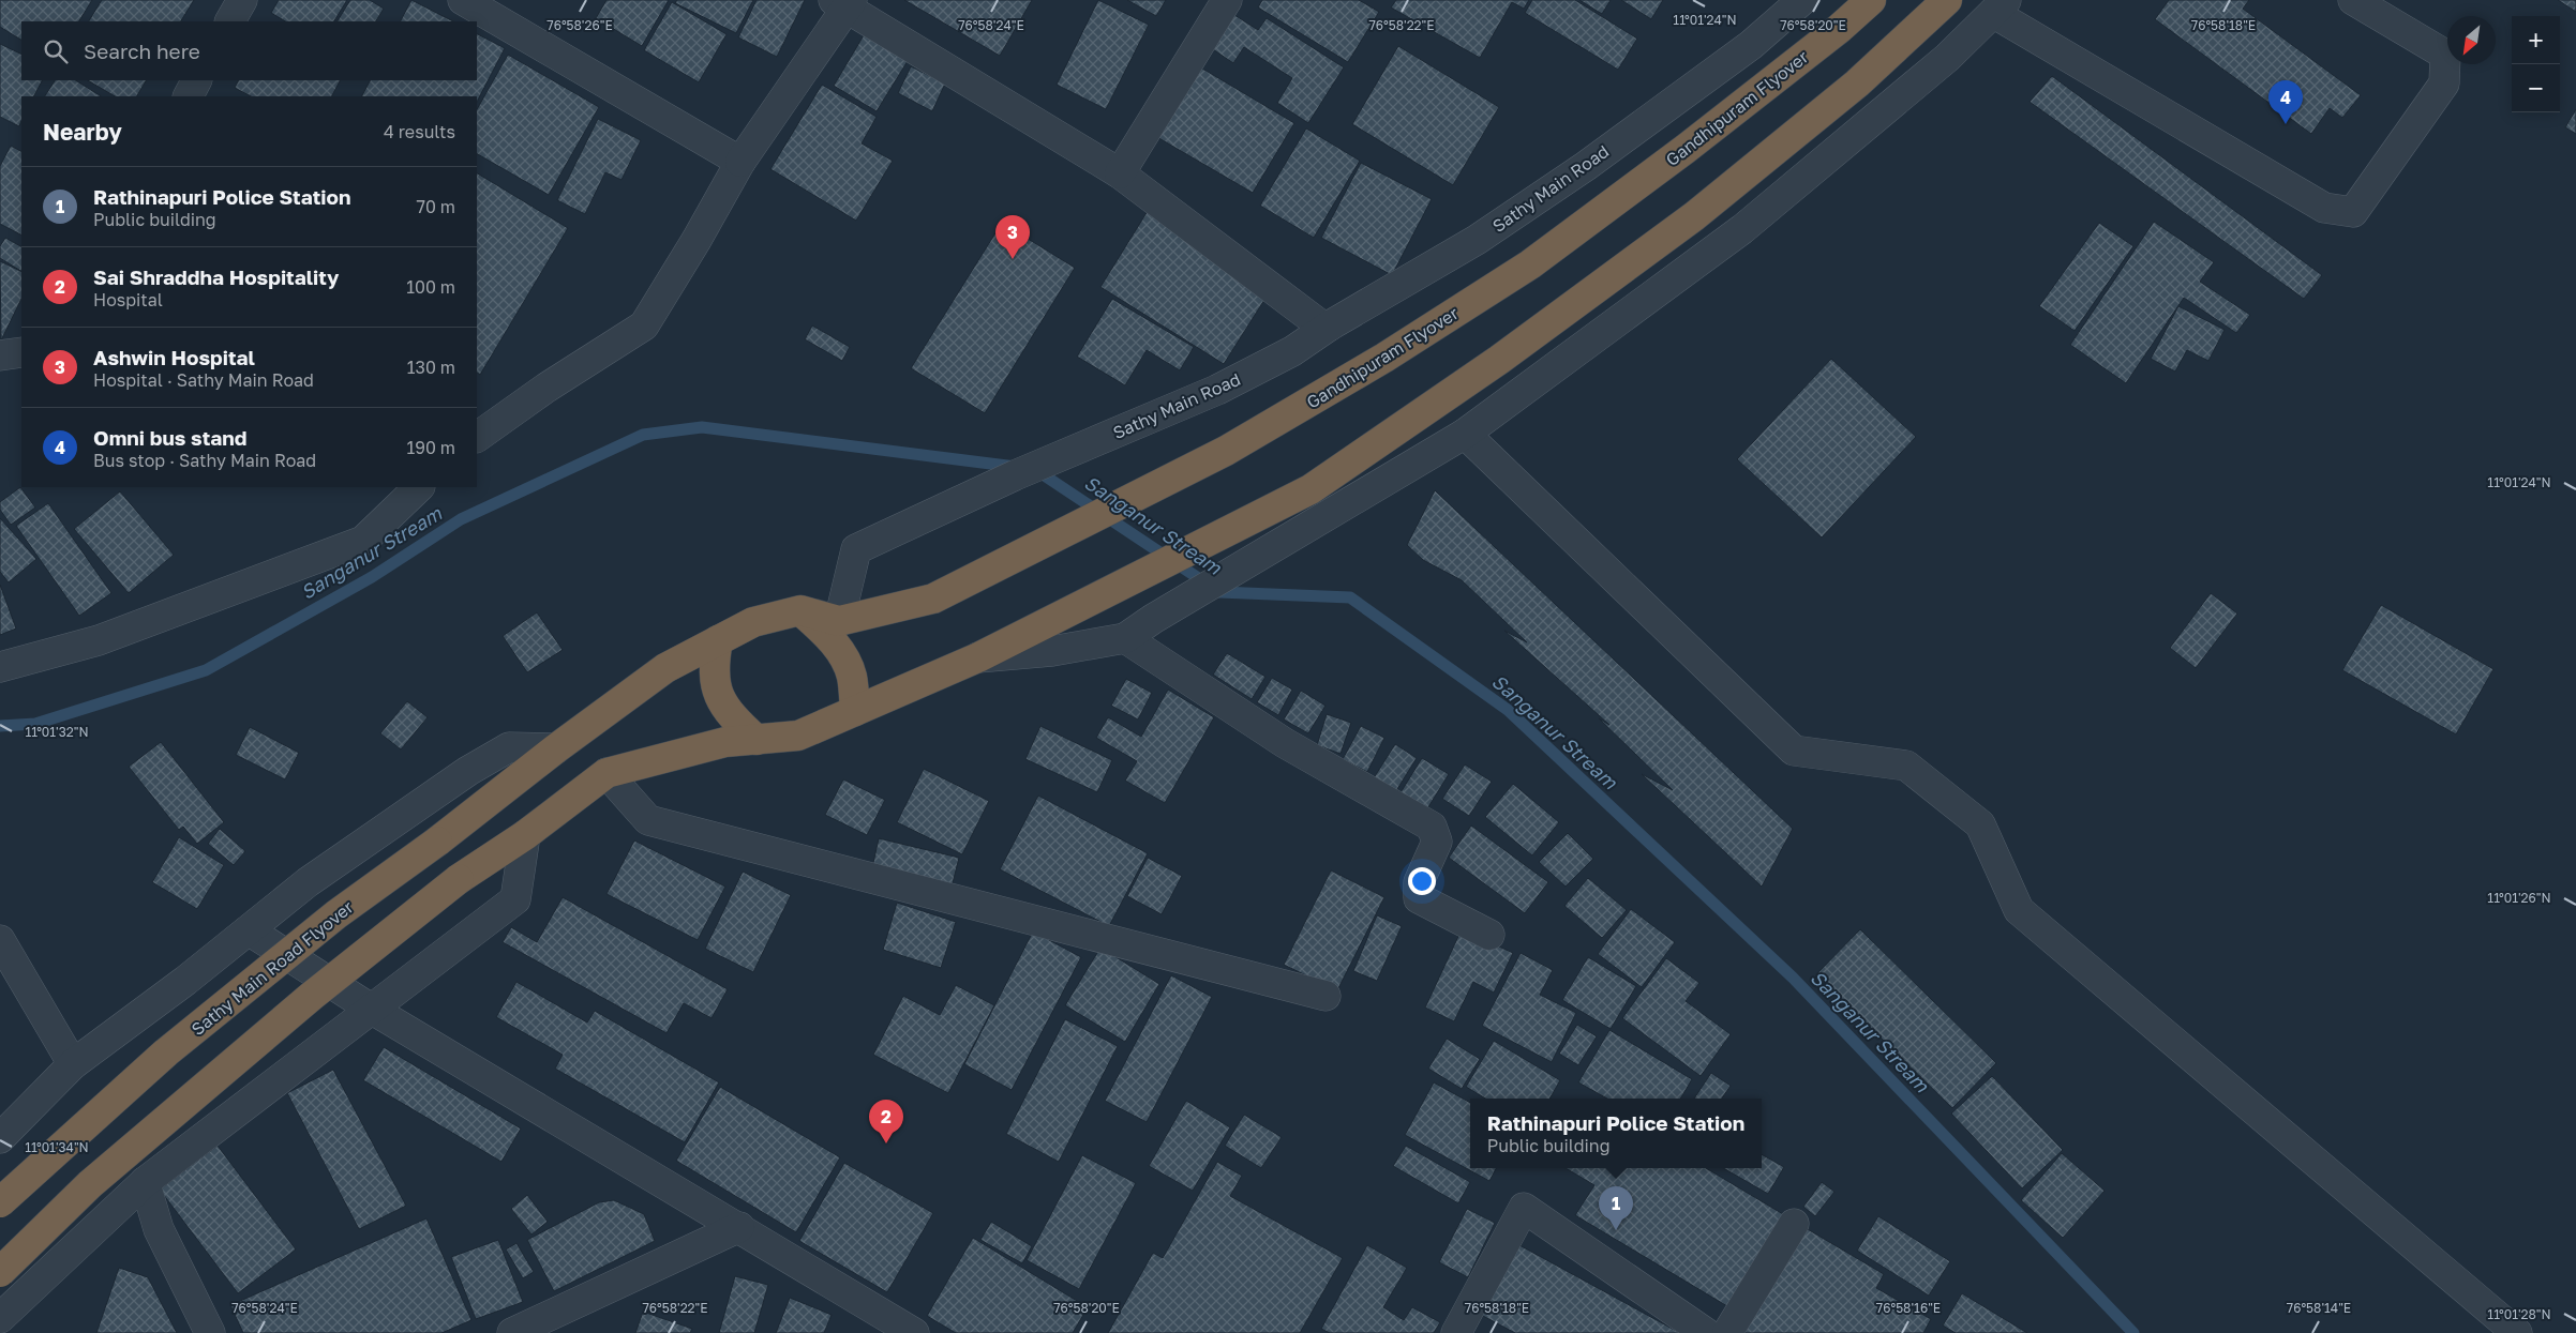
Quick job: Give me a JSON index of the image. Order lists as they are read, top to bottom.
{
  "streets": {
    "highway": ["Gandhipuram Flyover", "Sathy Main Road Flyover"],
    "street": ["Sathy Main Road"]
  },
  "crossings": [
    ["Gandhipuram Flyover", "Sathy Main Road"]
  ],
  "water": ["Sanganur Stream"],
  "north": "bottom left",
  "page": {
    "map_buttons": ["+", "−"],
    "search": "Search here",
    "pins": [
      "4",
      "3",
      "2",
      "1"
    ],
    "heading": ["Nearby", "4 results"],
    "list": [
      {
        "mark": "1",
        "name": "Rathinapuri Police Station",
        "note": "Public building",
        "value": "70 m"
      },
      {
        "mark": "2",
        "name": "Sai Shraddha Hospitality",
        "note": "Hospital",
        "value": "100 m"
      },
      {
        "mark": "3",
        "name": "Ashwin Hospital",
        "note": "Hospital · Sathy Main Road",
        "value": "130 m"
      },
      {
        "mark": "4",
        "name": "Omni bus stand",
        "note": "Bus stop · Sathy Main Road",
        "value": "190 m"
      }
    ],
    "popup": ["Rathinapuri Police Station", "Public building"]
  },
  "coordinates": [
    "11°01'24\"N",
    "76°58'26\"E",
    "76°58'24\"E",
    "76°58'22\"E",
    "76°58'20\"E",
    "76°58'18\"E",
    "11°01'32\"N",
    "11°01'26\"N",
    "11°01'34\"N",
    "76°58'16\"E",
    "76°58'14\"E",
    "11°01'28\"N"
  ]
}
